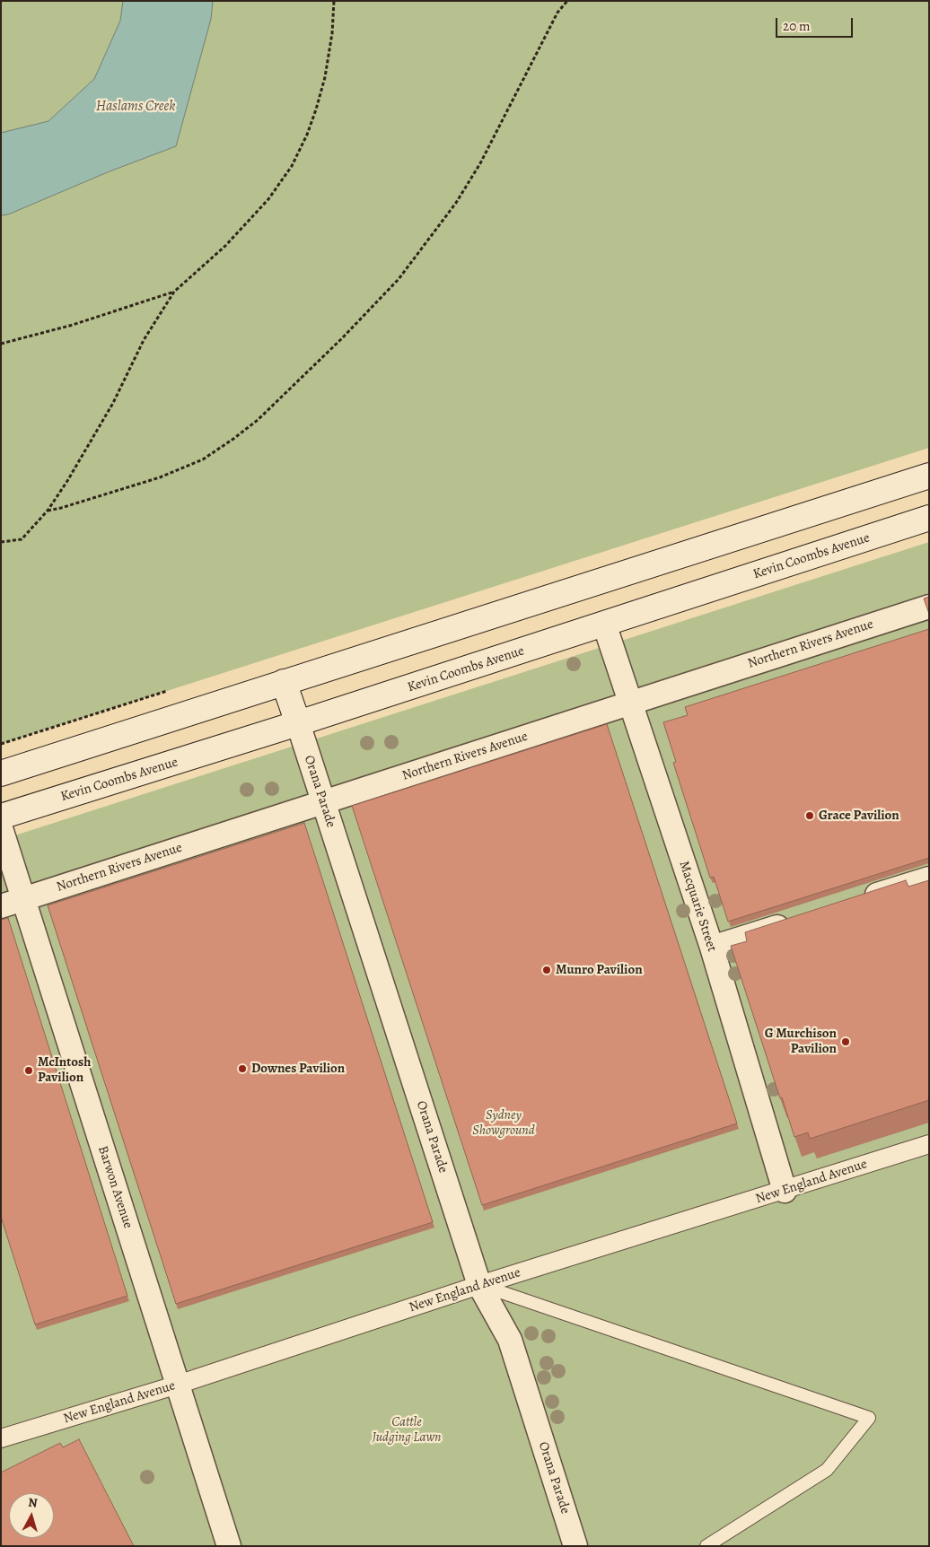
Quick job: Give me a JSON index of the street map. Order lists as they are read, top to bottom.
{
  "streets": {
    "main road": ["Kevin Coombs Avenue"],
    "street": [
      "Northern Rivers Avenue",
      "Orana Parade",
      "Macquarie Street",
      "New England Avenue",
      "Barwon Avenue"
    ]
  },
  "crossings": [
    ["Kevin Coombs Avenue", "Orana Parade"],
    ["Kevin Coombs Avenue", "Macquarie Street"],
    ["Northern Rivers Avenue", "Orana Parade"],
    ["Northern Rivers Avenue", "Macquarie Street"],
    ["Northern Rivers Avenue", "Barwon Avenue"],
    ["Orana Parade", "New England Avenue"],
    ["Macquarie Street", "New England Avenue"],
    ["New England Avenue", "Barwon Avenue"]
  ],
  "water": ["Haslams Creek"],
  "parks": ["Sydney Showground", "Cattle Judging Lawn"],
  "places": [
    "Grace Pavilion",
    "Munro Pavilion",
    "G Murchison Pavilion",
    "Downes Pavilion",
    "McIntosh Pavilion"
  ],
  "scale_bar": "20 m",
  "north": "top"
}
